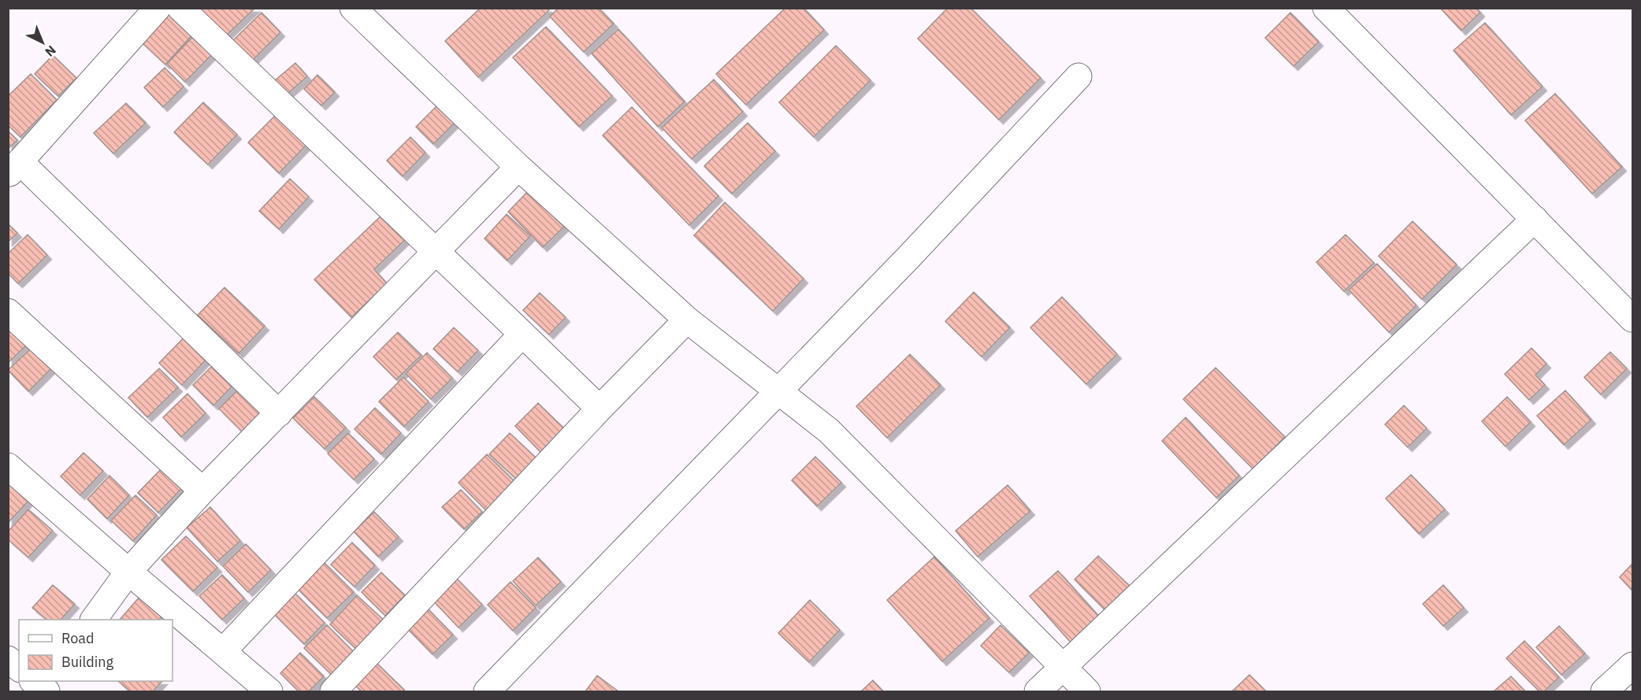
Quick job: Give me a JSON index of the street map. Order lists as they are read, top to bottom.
{
  "legend": ["Road", "Building"],
  "north": "bottom right"
}
